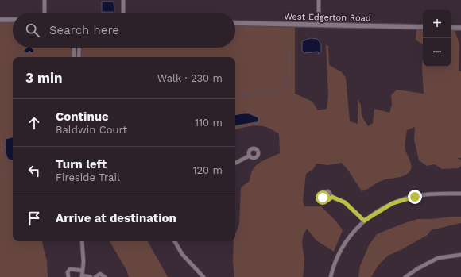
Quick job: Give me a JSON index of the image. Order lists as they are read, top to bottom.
{
  "streets": {
    "street": ["West Edgerton Road"]
  },
  "page": {
    "map_buttons": ["+", "−"],
    "search": "Search here",
    "heading": ["3 min", "Walk · 230 m"],
    "list": [
      ["Continue", "Baldwin Court", "110 m"],
      ["Turn left", "Fireside Trail", "120 m"],
      "Arrive at destination"
    ]
  }
}
